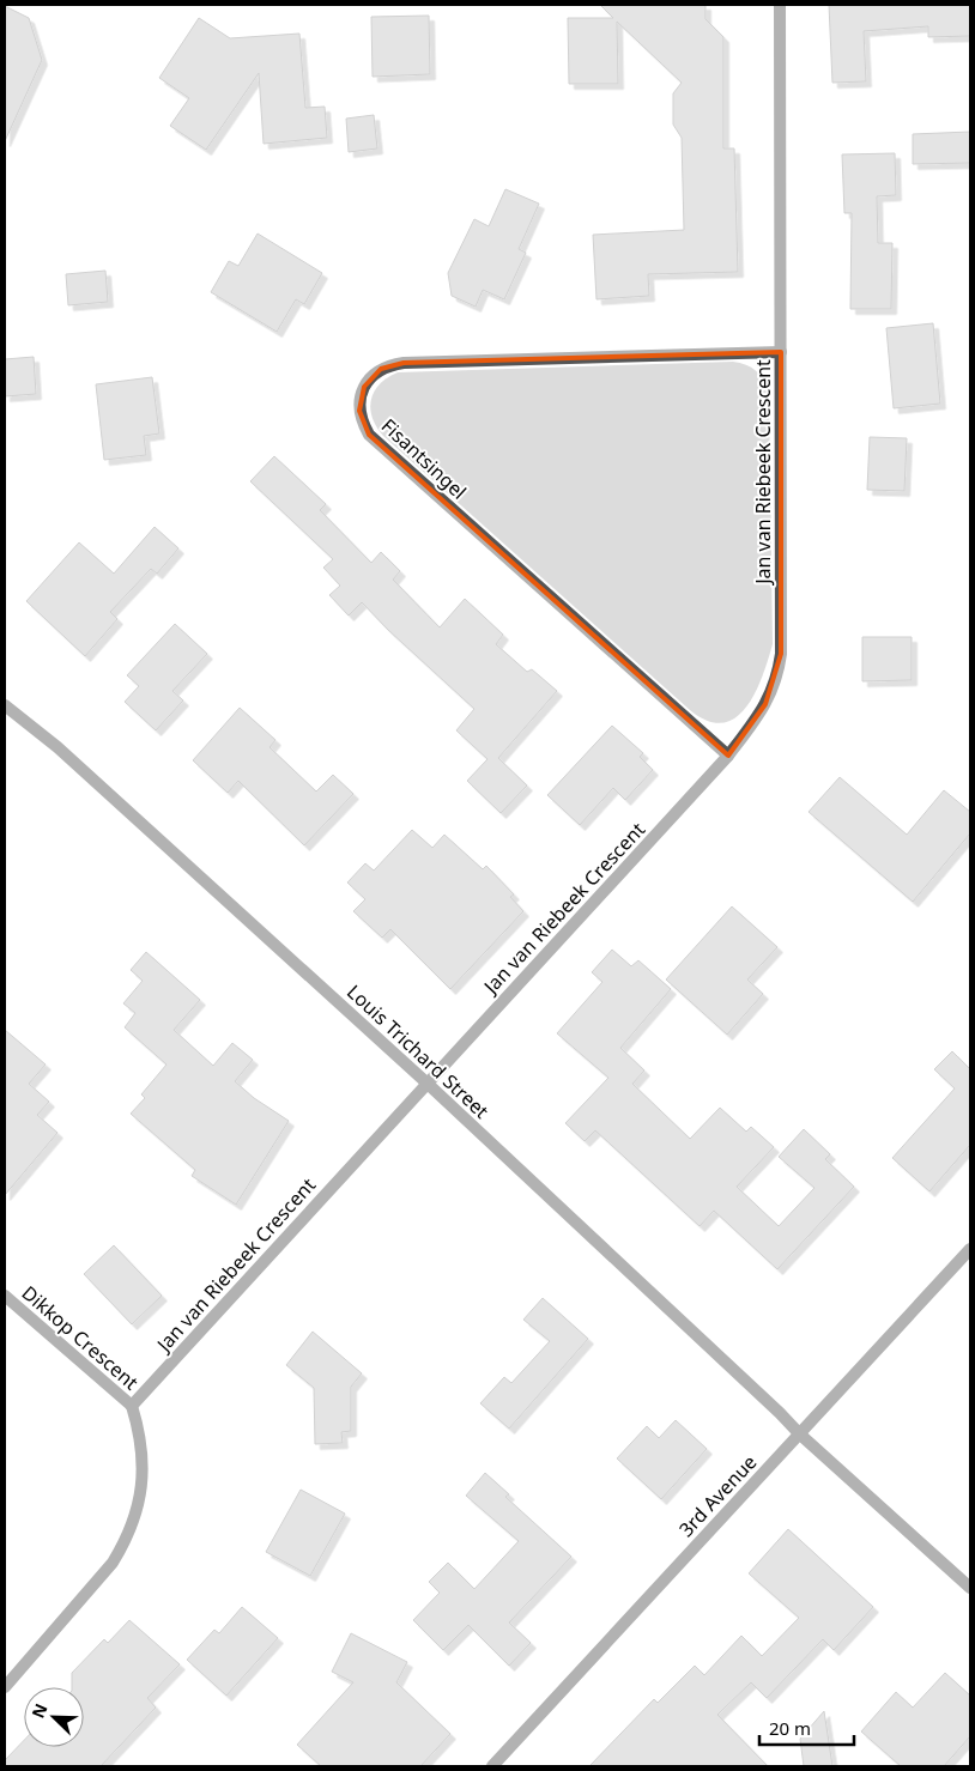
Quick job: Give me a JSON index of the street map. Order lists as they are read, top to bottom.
{
  "streets": {
    "street": [
      "Fisantsingel",
      "Jan van Riebeek Crescent",
      "Louis Trichard Street",
      "Dikkop Crescent",
      "3rd Avenue"
    ]
  },
  "crossings": [
    ["Fisantsingel", "Jan van Riebeek Crescent"],
    ["Jan van Riebeek Crescent", "Louis Trichard Street"],
    ["Jan van Riebeek Crescent", "Dikkop Crescent"],
    ["Louis Trichard Street", "3rd Avenue"]
  ],
  "scale_bar": "20 m",
  "north": "top left"
}
